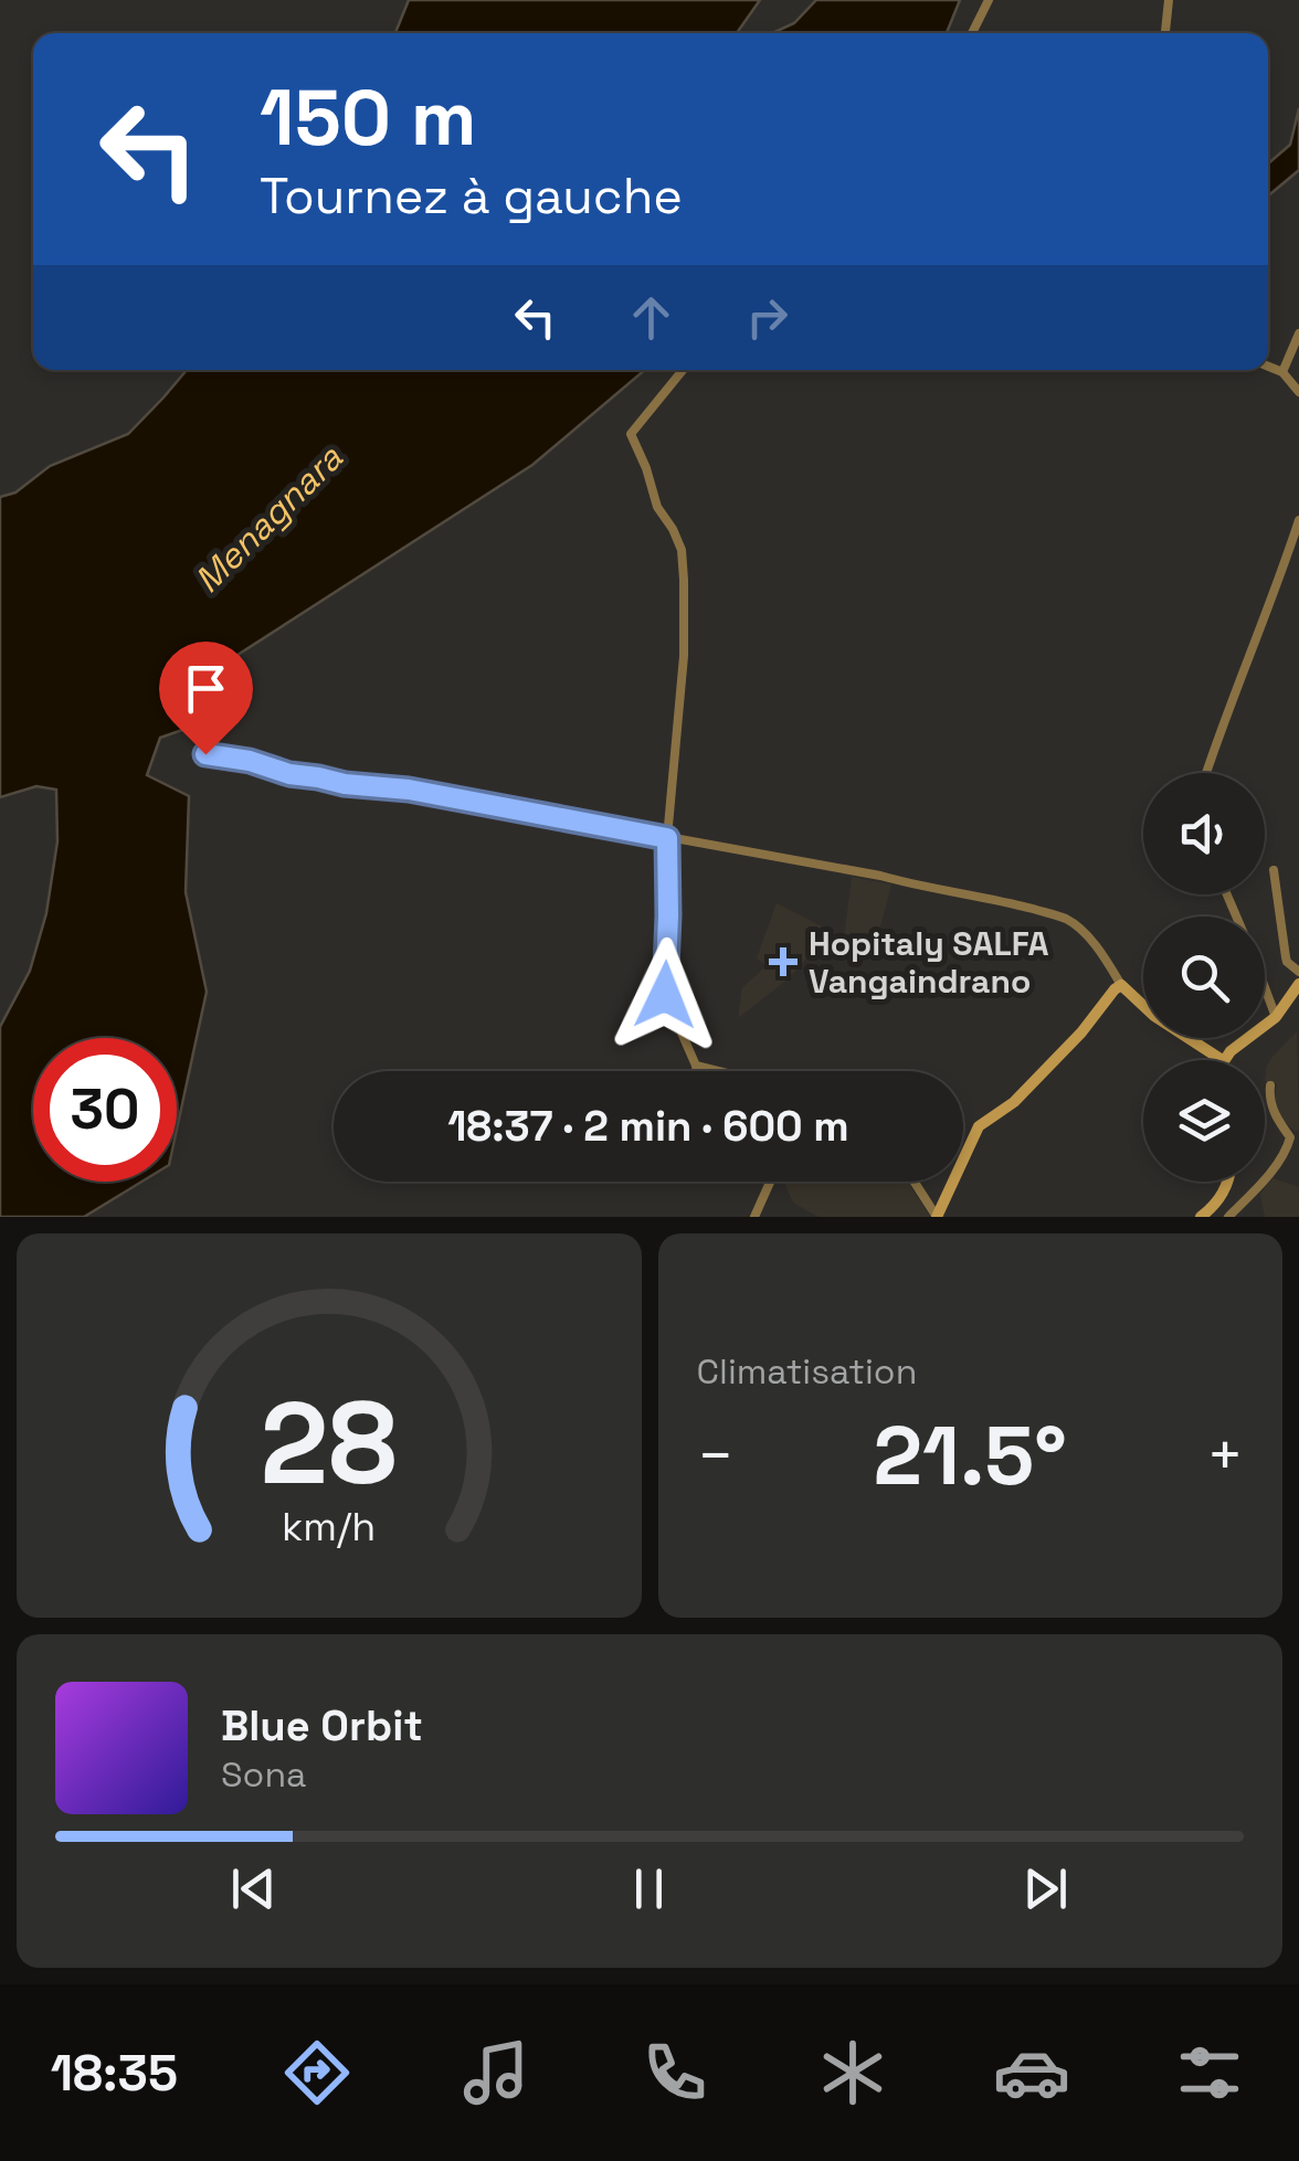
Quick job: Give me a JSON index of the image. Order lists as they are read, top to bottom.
{
  "water": ["Menagnara"],
  "places": {
    "health": ["Hopitaly SALFA Vangaindrano"]
  },
  "page": {
    "turn": ["150 m", "Tournez à gauche"],
    "limit": "30",
    "trip": "18:37 · 2 min · 600 m",
    "tile": "Climatisation",
    "heat": ["−", "21.5°", "+"],
    "song": ["Blue Orbit", "Sona"],
    "tabs": "18:35",
    "gauge": ["28", "km/h"]
  }
}
